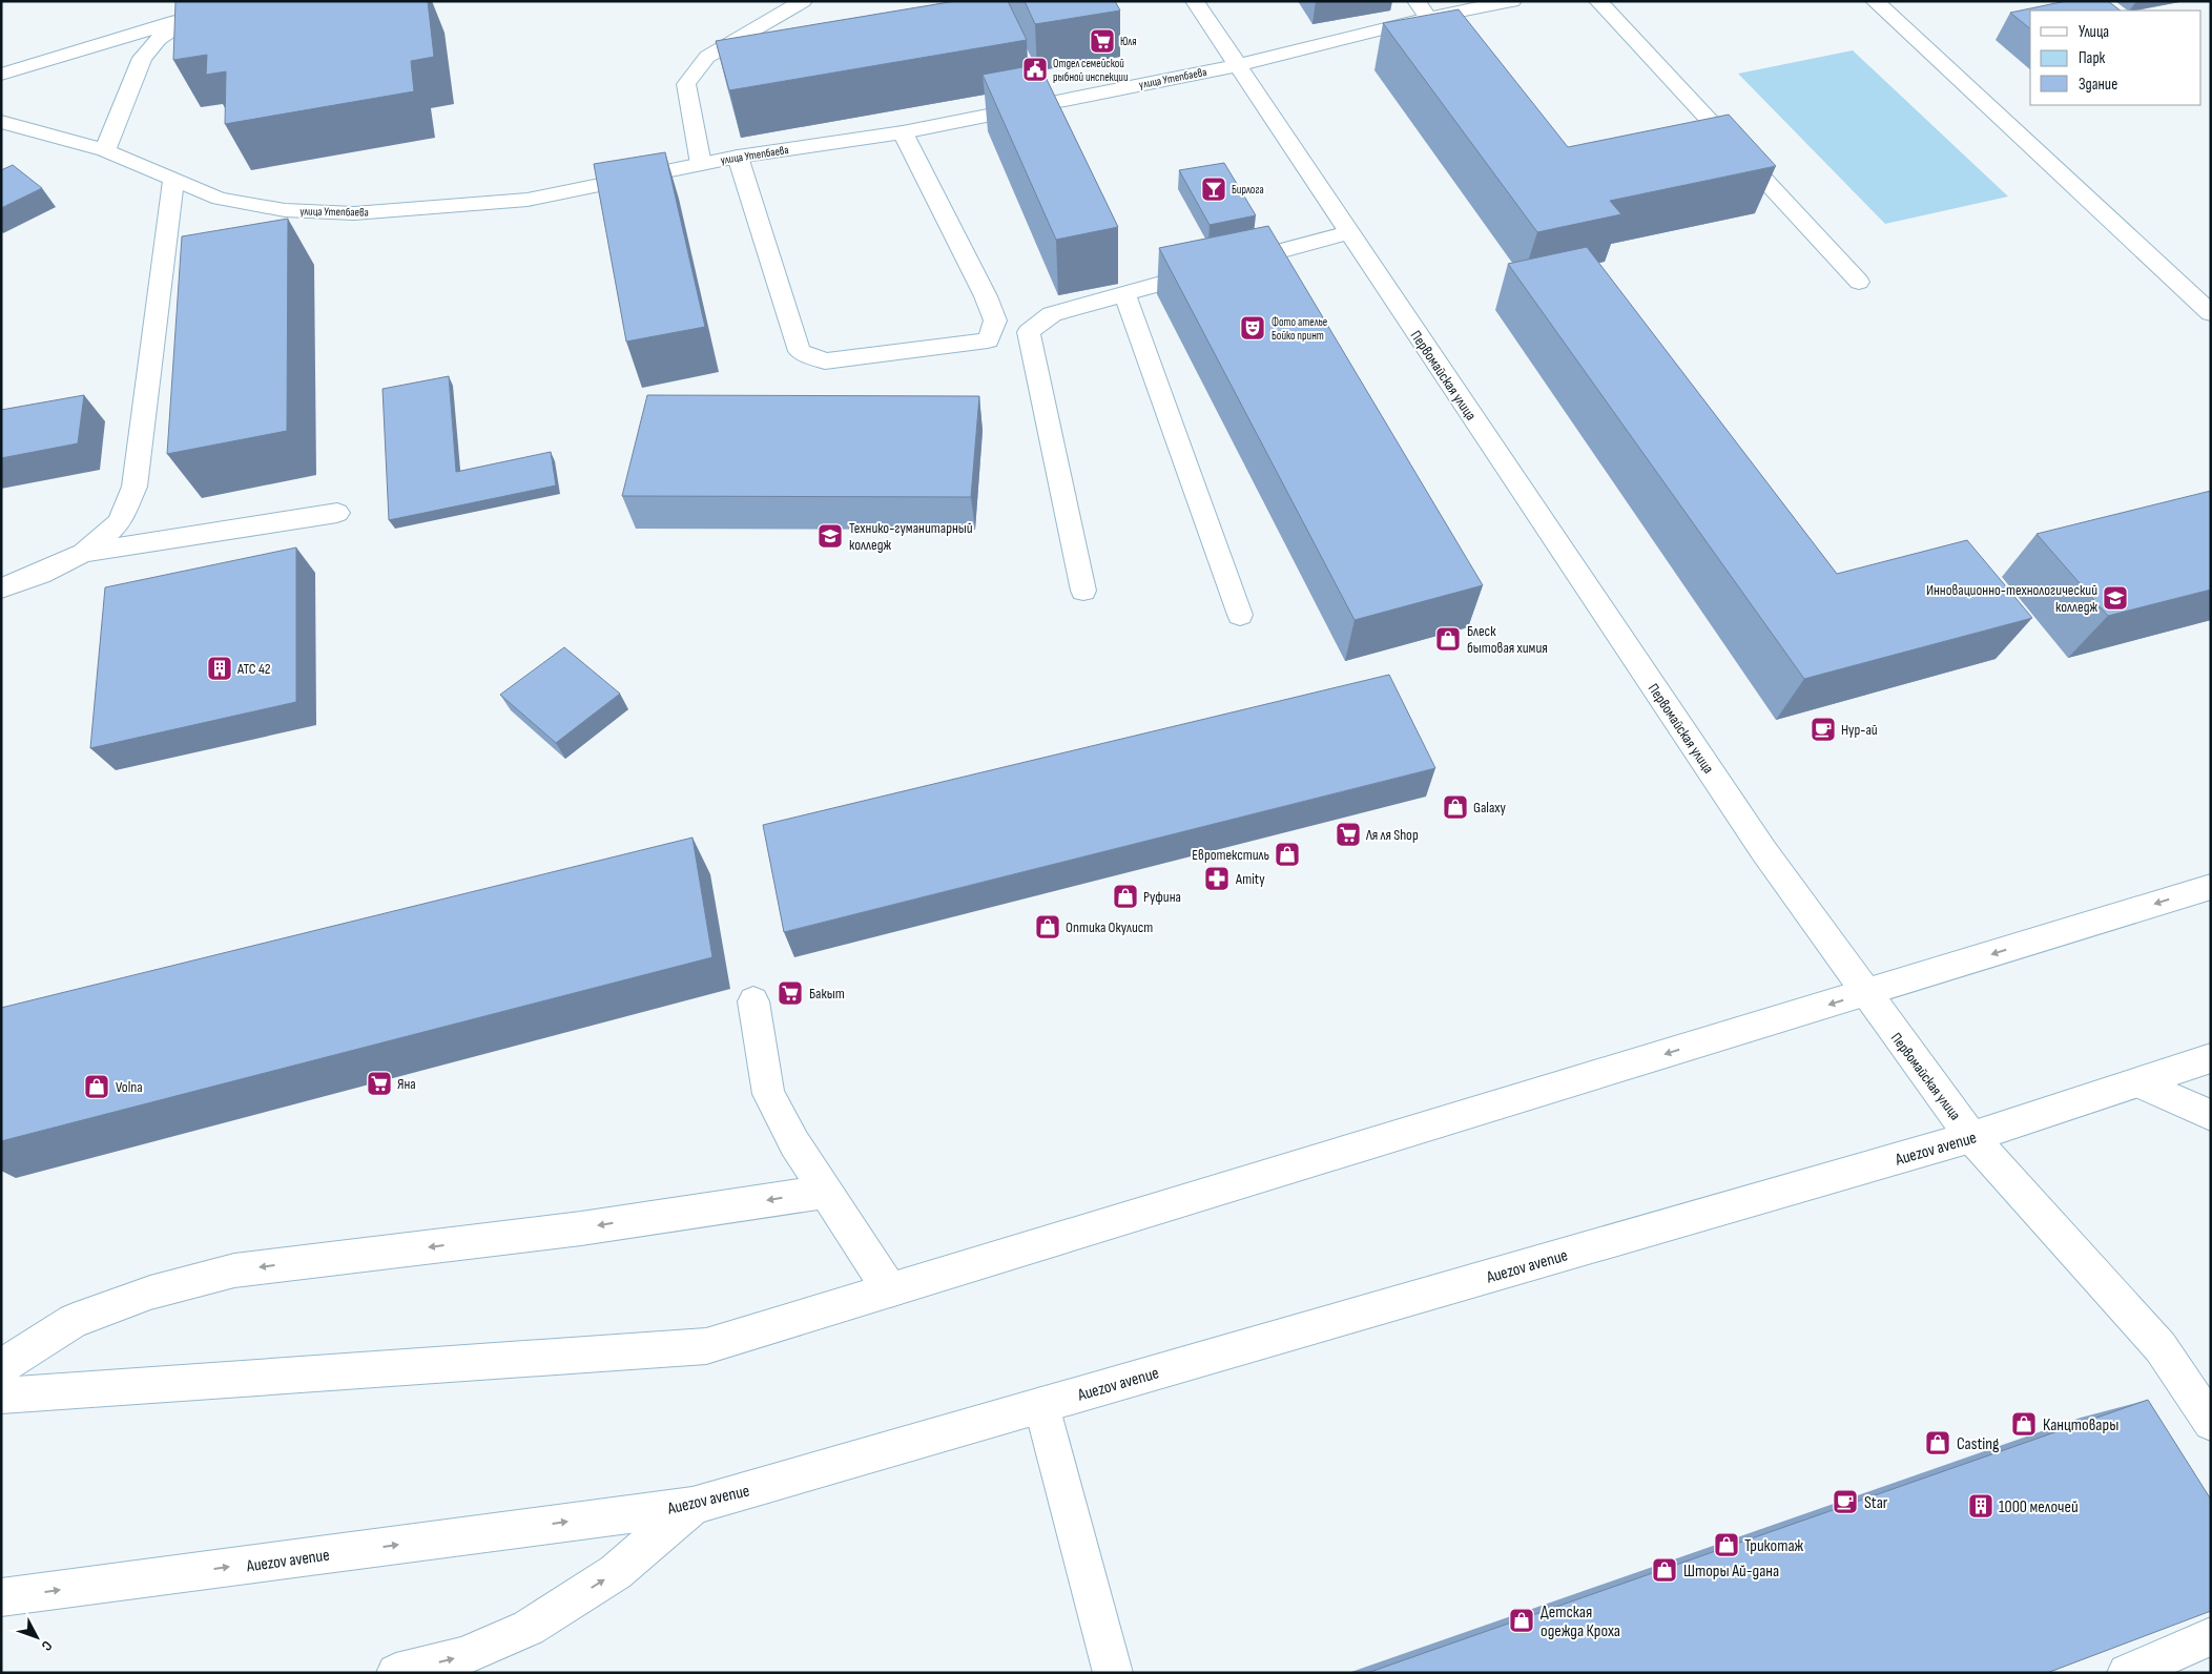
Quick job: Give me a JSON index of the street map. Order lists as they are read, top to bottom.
{
  "streets": {
    "street": ["улица Утепбаева", "Первомайская улица", "Auezov avenue"]
  },
  "crossings": [
    ["улица Утепбаева", "Первомайская улица"],
    ["Первомайская улица", "Auezov avenue"]
  ],
  "places": {
    "supermarket": [
      "Юля",
      "Ля ля Shop",
      "Бакыт",
      "Яна"
    ],
    "public building": ["Отдел семейской рыбной инспекции"],
    "bar": ["Бирлога"],
    "theatre": ["Фото ателье Бойко принт"],
    "school or university": ["Технико-гуманитарный колледж", "Инновационно-технологический колледж"],
    "shop": [
      "Блеск бытовая химия",
      "Galaxy",
      "Евротекстиль",
      "Руфина",
      "Оптика Окулист",
      "Volna",
      "Канцтовары",
      "Casting",
      "Трикотаж",
      "Шторы Ай-дана",
      "Детская одежда Кроха"
    ],
    "building": ["АТС 42", "1000 мелочей"],
    "cafe": ["Нур-ай", "Star"],
    "pharmacy": ["Amity"]
  },
  "legend": ["Улица", "Парк", "Здание"],
  "north": "bottom right"
}
